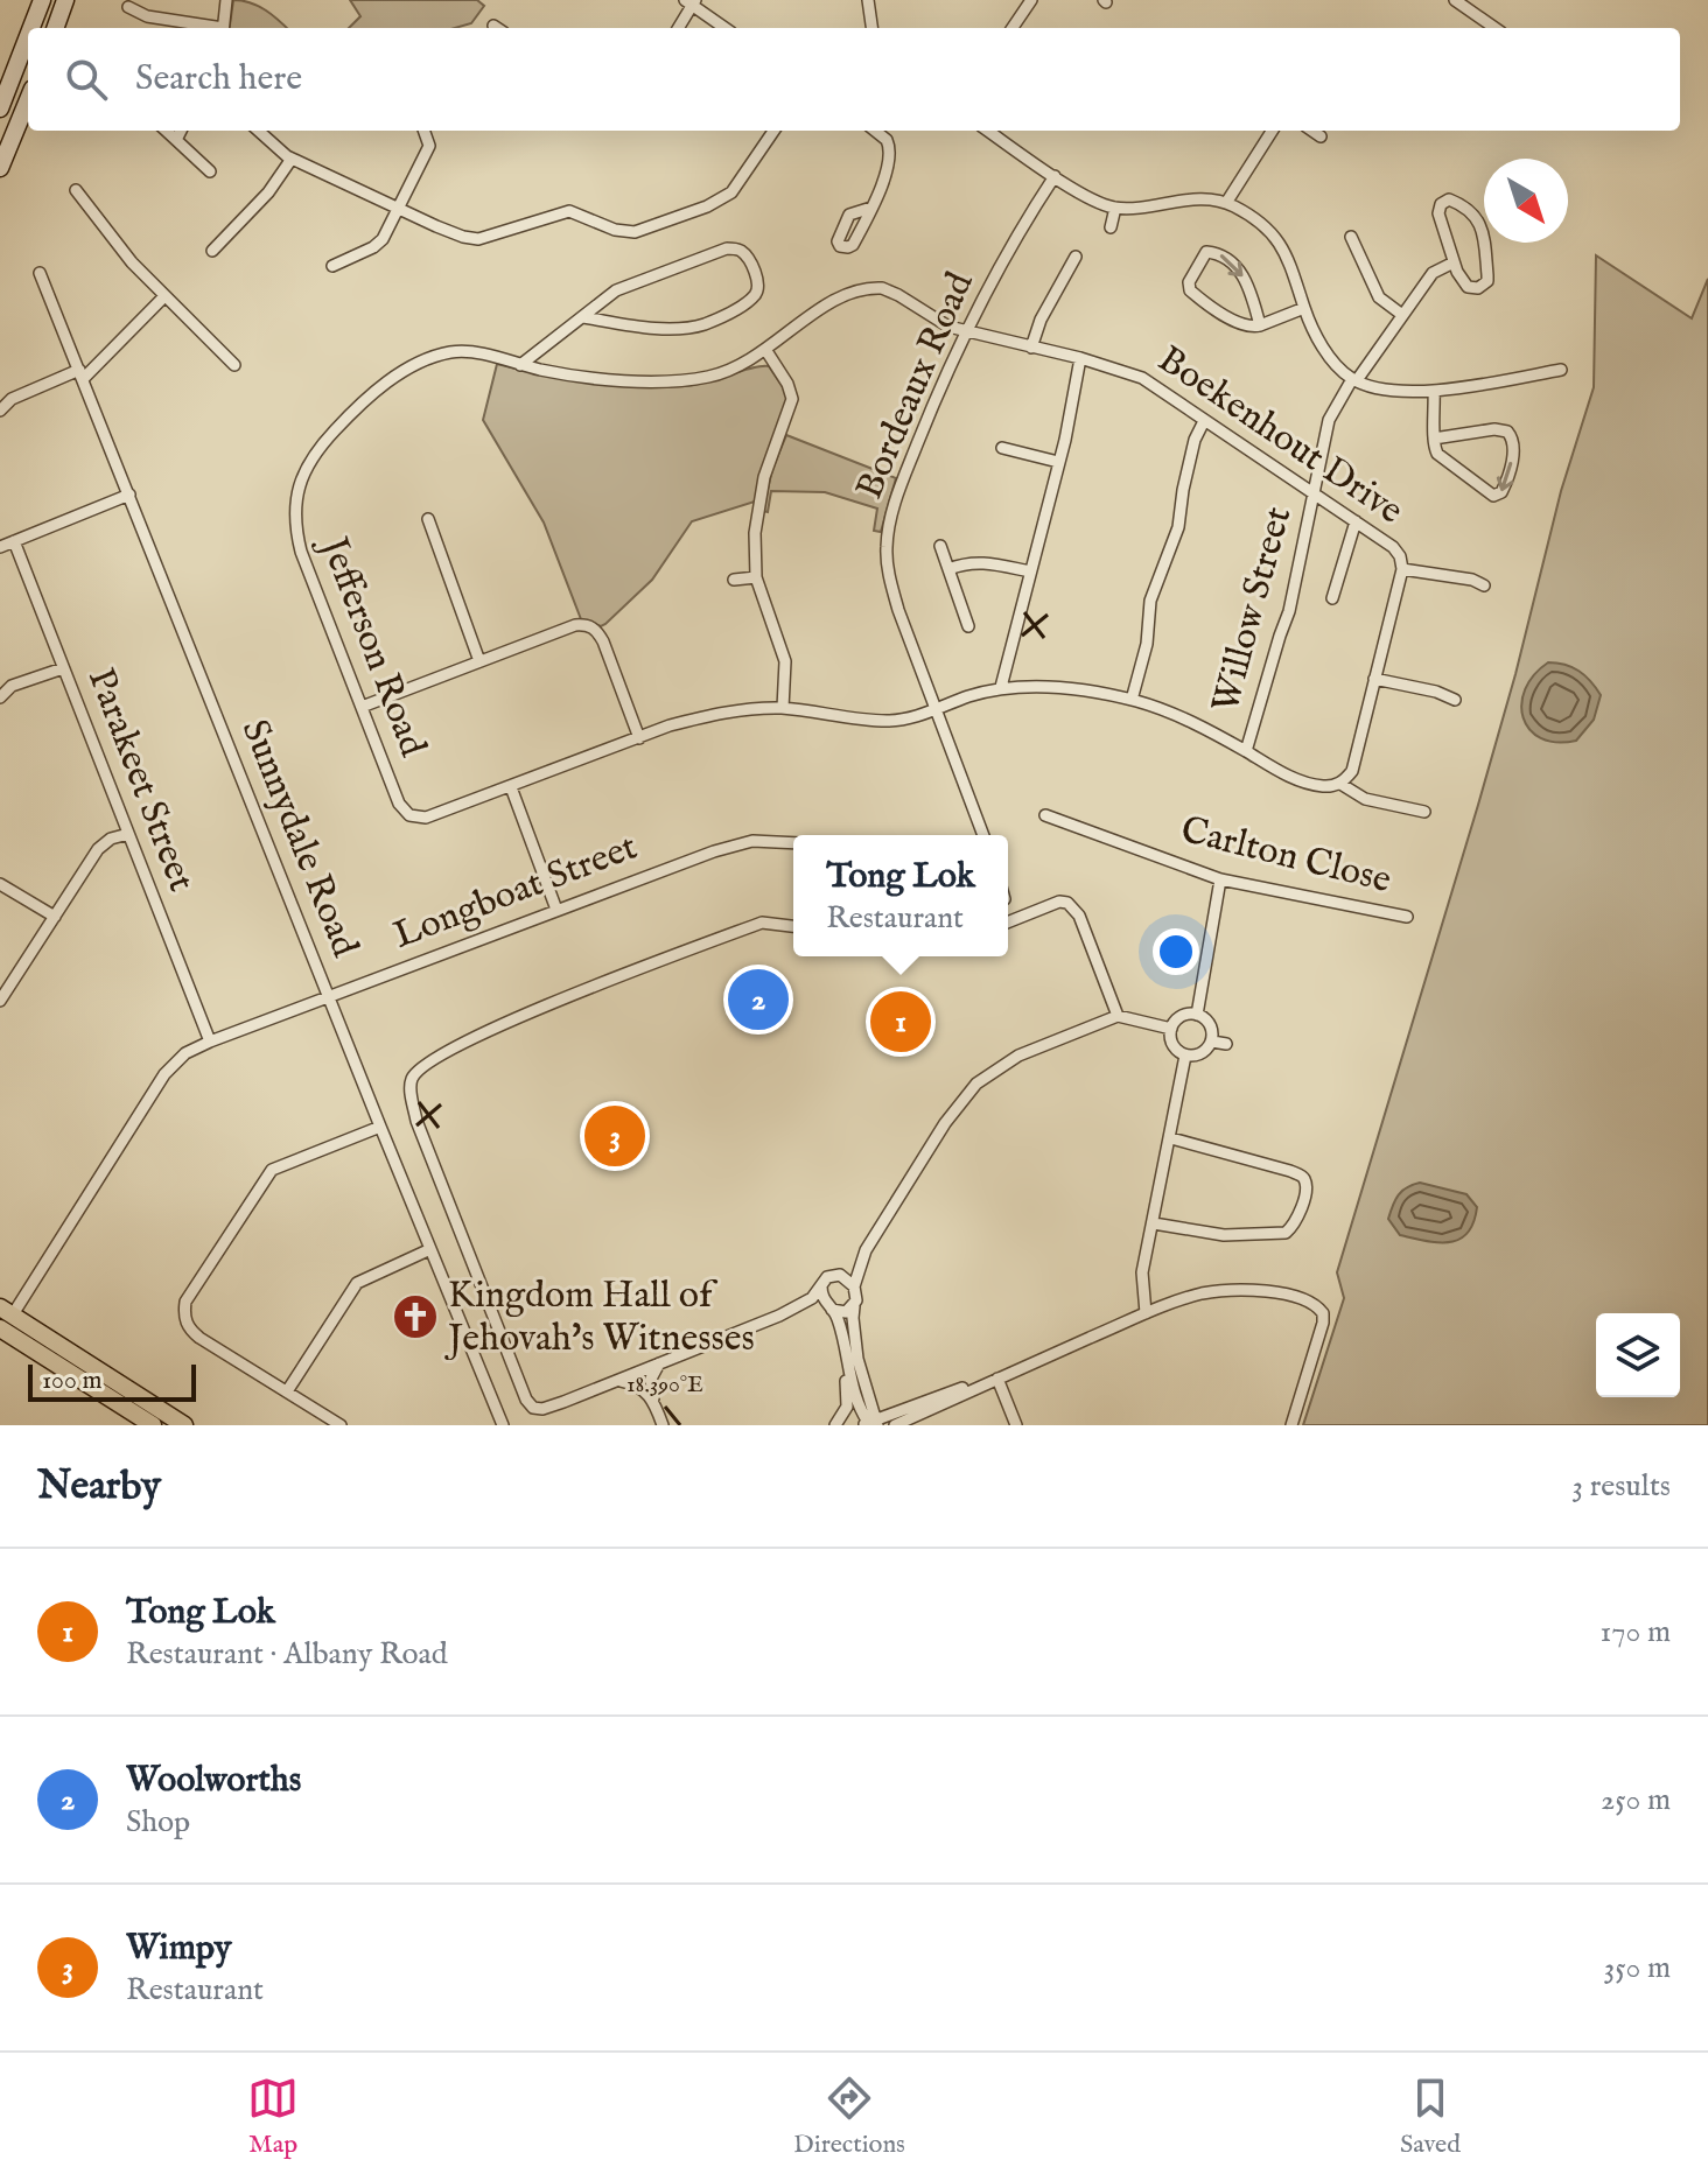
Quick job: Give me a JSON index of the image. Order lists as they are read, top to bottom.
{
  "streets": {
    "street": [
      "Bordeaux Road",
      "Boekenhout Drive",
      "Willow Street",
      "Jefferson Road",
      "Parakeet Street",
      "Sunnydale Road",
      "Carlton Close",
      "Longboat Street"
    ]
  },
  "crossings": [
    ["Bordeaux Road", "Boekenhout Drive"],
    ["Bordeaux Road", "Jefferson Road"],
    ["Boekenhout Drive", "Willow Street"],
    ["Boekenhout Drive", "Jefferson Road"],
    ["Parakeet Street", "Longboat Street"],
    ["Sunnydale Road", "Longboat Street"]
  ],
  "places": {
    "church": ["Kingdom Hall of Jehovah's Witnesses"]
  },
  "scale_bar": "100 m",
  "north": "bottom right",
  "page": {
    "search": "Search here",
    "popup": ["Tong Lok", "Restaurant"],
    "pins": ["2", "1", "3"],
    "scale": "100 m",
    "heading": ["Nearby", "3 results"],
    "list": [
      {
        "mark": "1",
        "name": "Tong Lok",
        "note": "Restaurant · Albany Road",
        "value": "170 m"
      },
      {
        "mark": "2",
        "name": "Woolworths",
        "note": "Shop",
        "value": "250 m"
      },
      {
        "mark": "3",
        "name": "Wimpy",
        "note": "Restaurant",
        "value": "350 m"
      }
    ],
    "nav": ["Map", "Directions", "Saved"]
  },
  "coordinates": ["18.390°E"]
}
